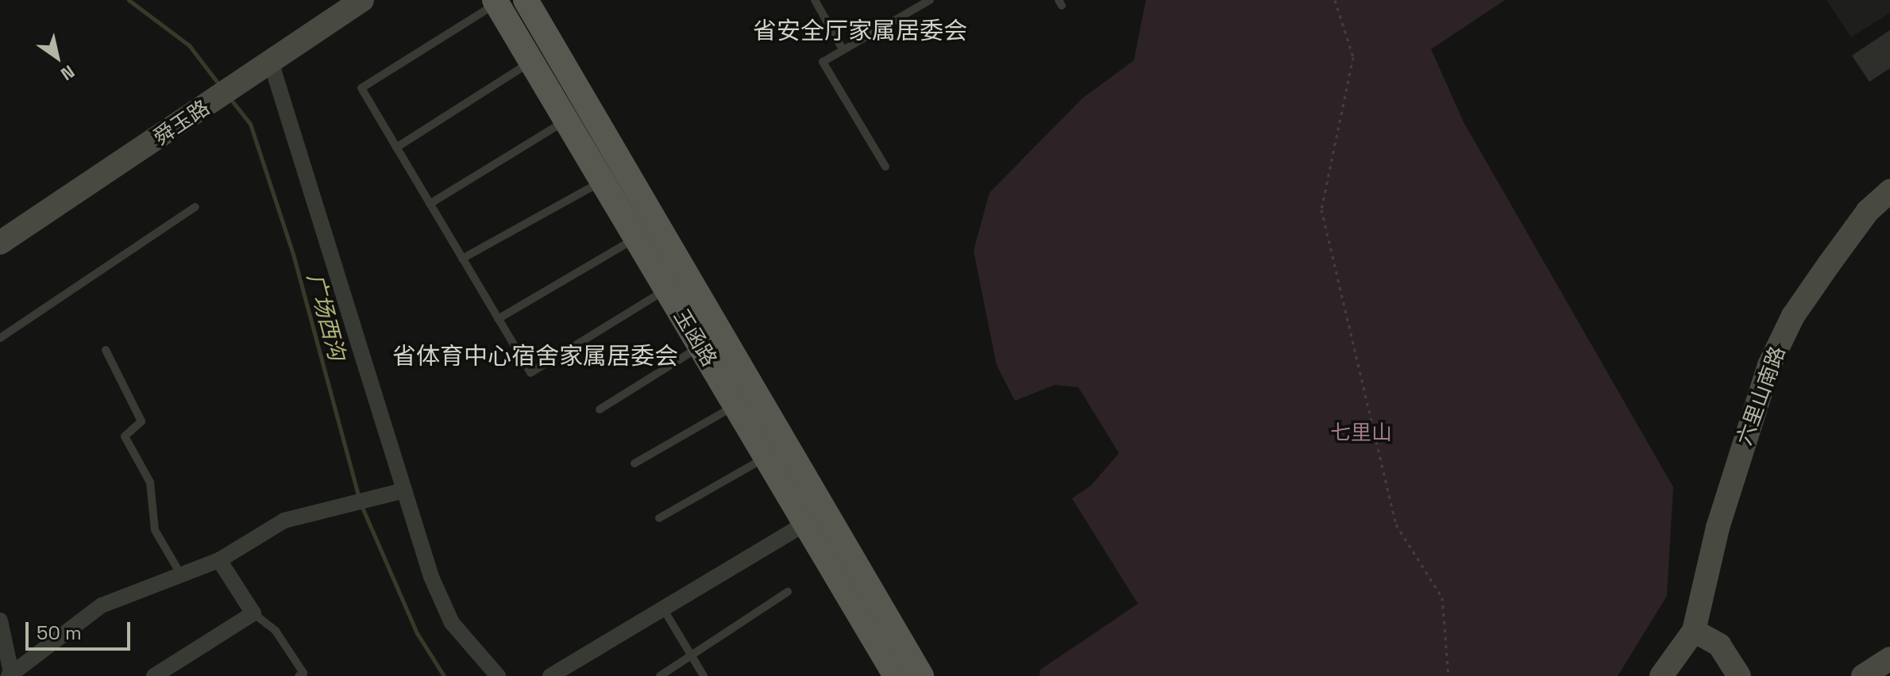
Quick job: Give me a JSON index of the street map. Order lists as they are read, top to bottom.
{
  "streets": {
    "main road": ["舜玉路", "玉函路", "六里山南路"]
  },
  "districts": ["省安全厅家属居委会", "省体育中心宿舍家属居委会"],
  "water": ["广场西沟"],
  "parks": ["七里山"],
  "scale_bar": "50 m",
  "north": "bottom right"
}
